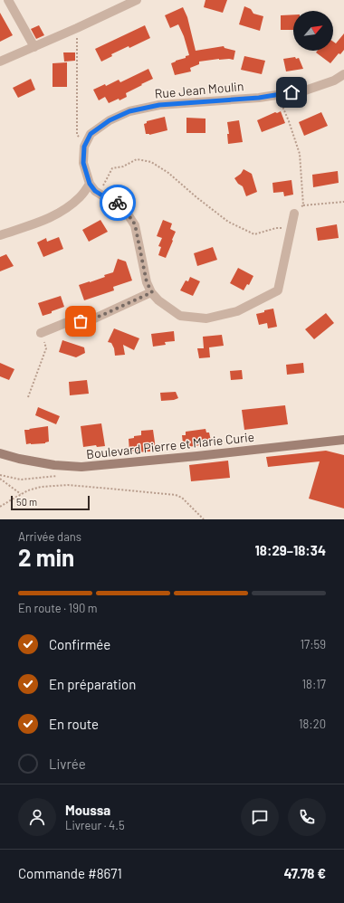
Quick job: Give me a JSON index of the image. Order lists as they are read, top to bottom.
{
  "streets": {
    "main road": ["Boulevard Pierre et Marie Curie"],
    "street": ["Rue Jean Moulin"]
  },
  "scale_bar": "50 m",
  "north": "top right",
  "page": {
    "scale": "50 m",
    "heading": ["2 min", "Arrivée dans", "18:29–18:34"],
    "panel": [
      "Moussa",
      "Livreur · 4.5",
      "Commande #8671",
      "47.78 €"
    ],
    "bar": "En route · 190 m",
    "list": [
      ["Confirmée", "17:59"],
      ["En préparation", "18:17"],
      ["En route", "18:20"],
      "Livrée"
    ]
  }
}
